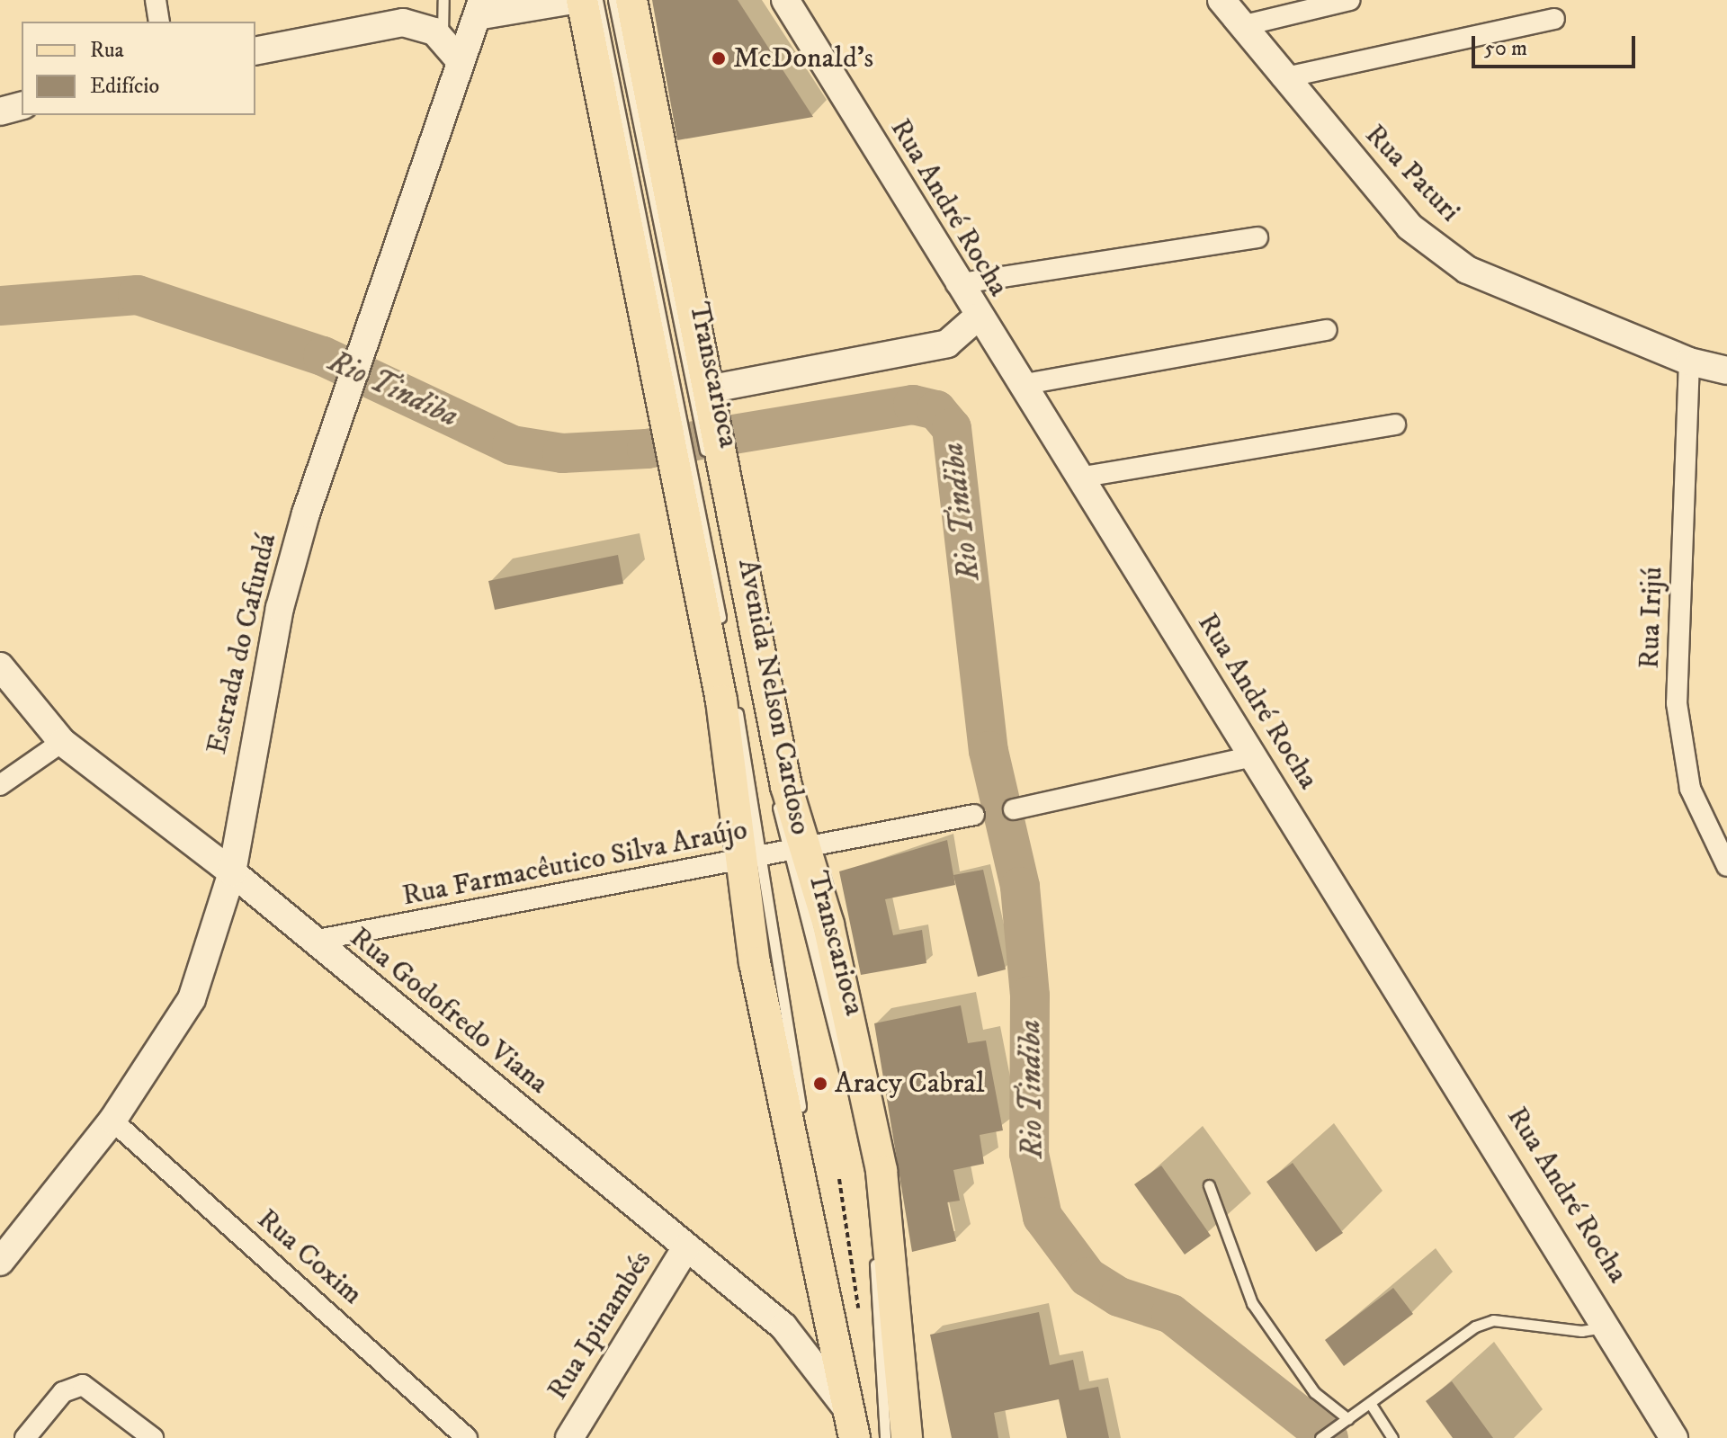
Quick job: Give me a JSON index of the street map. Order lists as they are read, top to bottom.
{
  "streets": {
    "main road": [
      "Rua Paturi",
      "Rua André Rocha",
      "Estrada do Cafundá",
      "Avenida Nelson Cardoso",
      "Rua Godofredo Viana",
      "Rua Ipinambés"
    ],
    "street": ["Rua Irijú", "Rua Farmacêutico Silva Araújo", "Rua Coxim"],
    "lane": ["Transcarioca"]
  },
  "crossings": [
    ["Rua Paturi", "Rua Irijú"],
    ["Transcarioca", "Avenida Nelson Cardoso"],
    ["Transcarioca", "Rua Farmacêutico Silva Araújo"],
    ["Estrada do Cafundá", "Rua Godofredo Viana"],
    ["Estrada do Cafundá", "Rua Coxim"],
    ["Avenida Nelson Cardoso", "Rua Farmacêutico Silva Araújo"],
    ["Avenida Nelson Cardoso", "Rua Godofredo Viana"],
    ["Rua Farmacêutico Silva Araújo", "Rua Godofredo Viana"],
    ["Rua Godofredo Viana", "Rua Ipinambés"]
  ],
  "water": ["Rio Tindiba"],
  "places": ["McDonald's", "Aracy Cabral"],
  "legend": ["Rua", "Edifício"],
  "scale_bar": "50 m"
}
